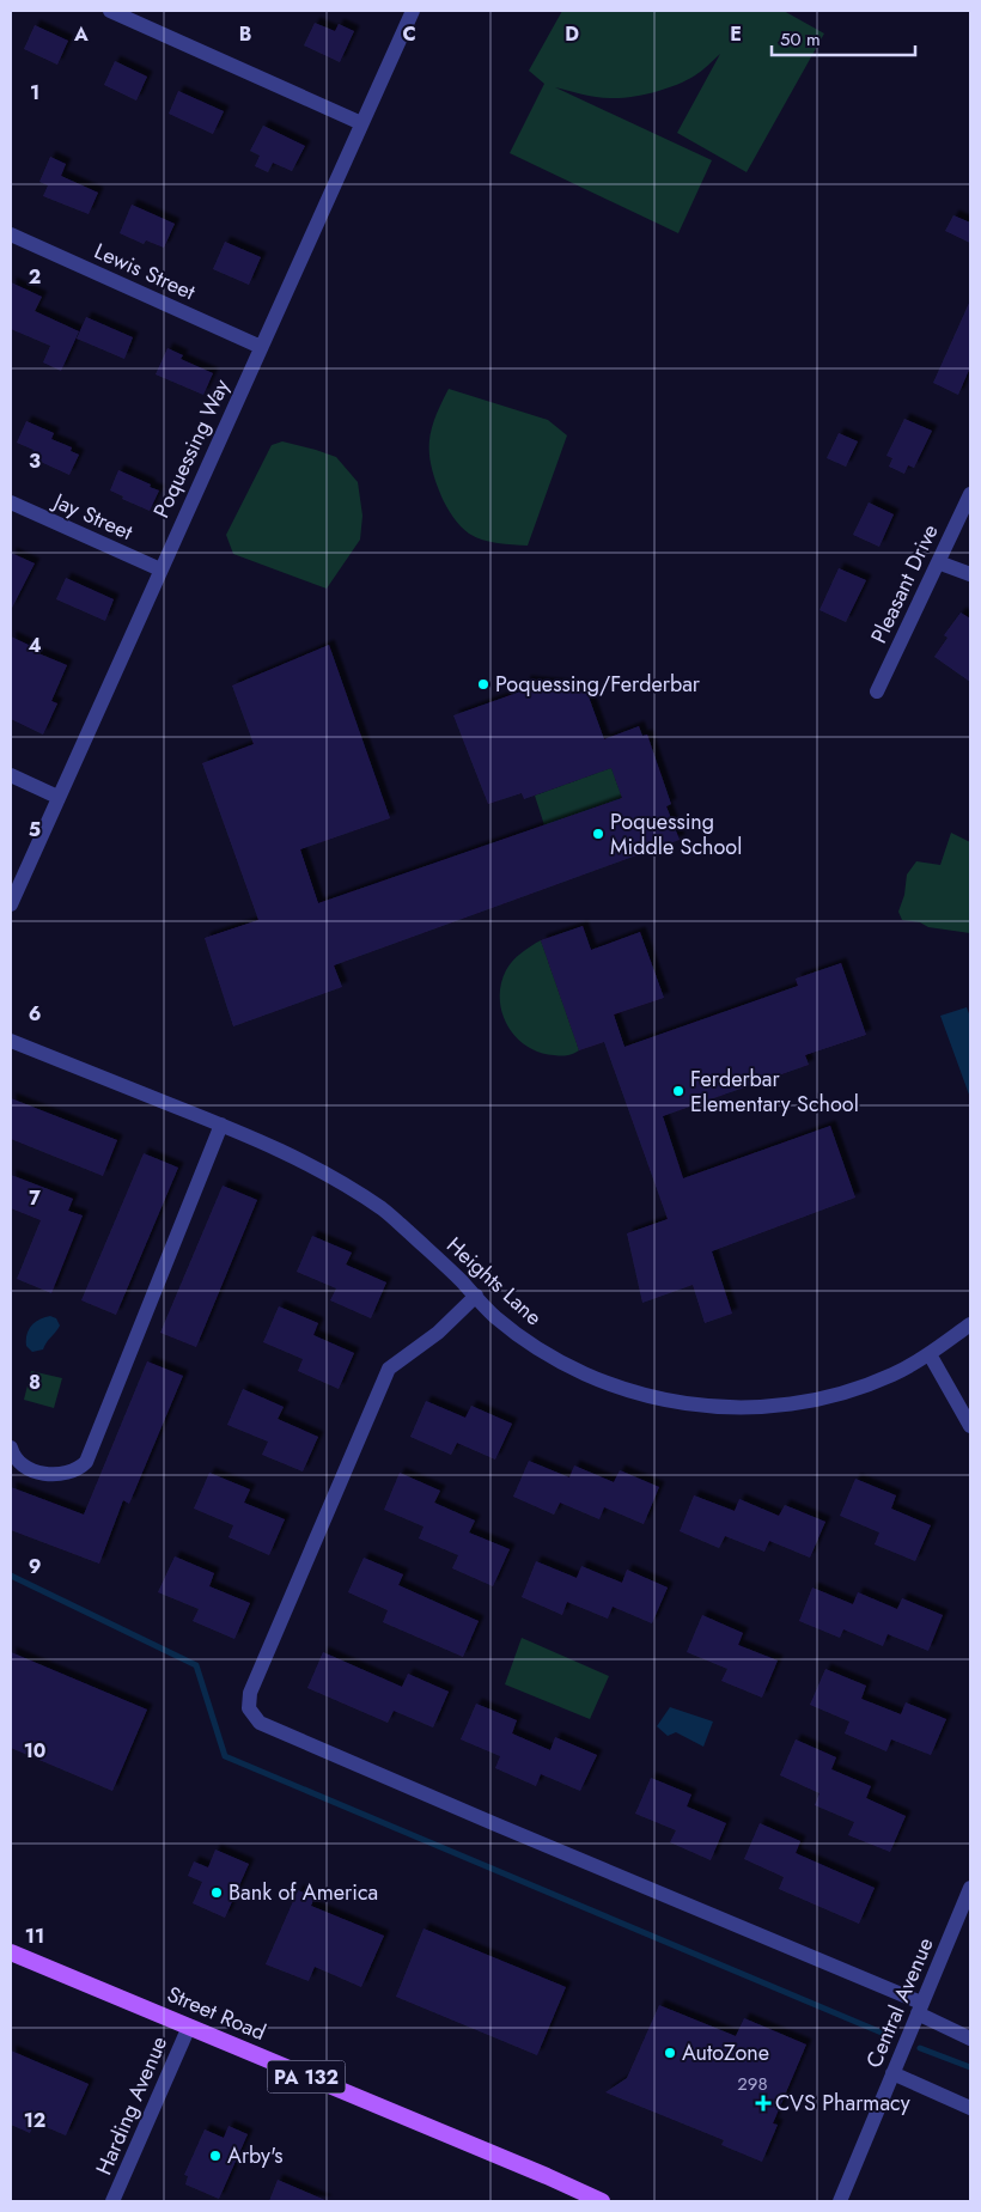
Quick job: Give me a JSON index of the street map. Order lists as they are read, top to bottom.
{
  "streets": {
    "main road": ["Street Road", "PA 132"],
    "street": [
      "Lewis Street",
      "Poquessing Way",
      "Jay Street",
      "Pleasant Drive",
      "Heights Lane",
      "Central Avenue",
      "Harding Avenue"
    ]
  },
  "crossings": [
    ["Lewis Street", "Poquessing Way"],
    ["Poquessing Way", "Jay Street"],
    ["Street Road", "Harding Avenue"]
  ],
  "places": {
    "other": [
      "Poquessing/Ferderbar",
      "Poquessing Middle School",
      "Ferderbar Elementary School",
      "Bank of America",
      "AutoZone",
      "Arby's"
    ],
    "health": ["CVS Pharmacy"]
  },
  "house_numbers": ["298"],
  "scale_bar": "50 m",
  "grid": {
    "columns": [
      "A",
      "B",
      "C",
      "D",
      "E"
    ],
    "rows": [
      "1",
      "2",
      "3",
      "4",
      "5",
      "6",
      "7",
      "8",
      "9",
      "10",
      "11",
      "12"
    ]
  }
}
